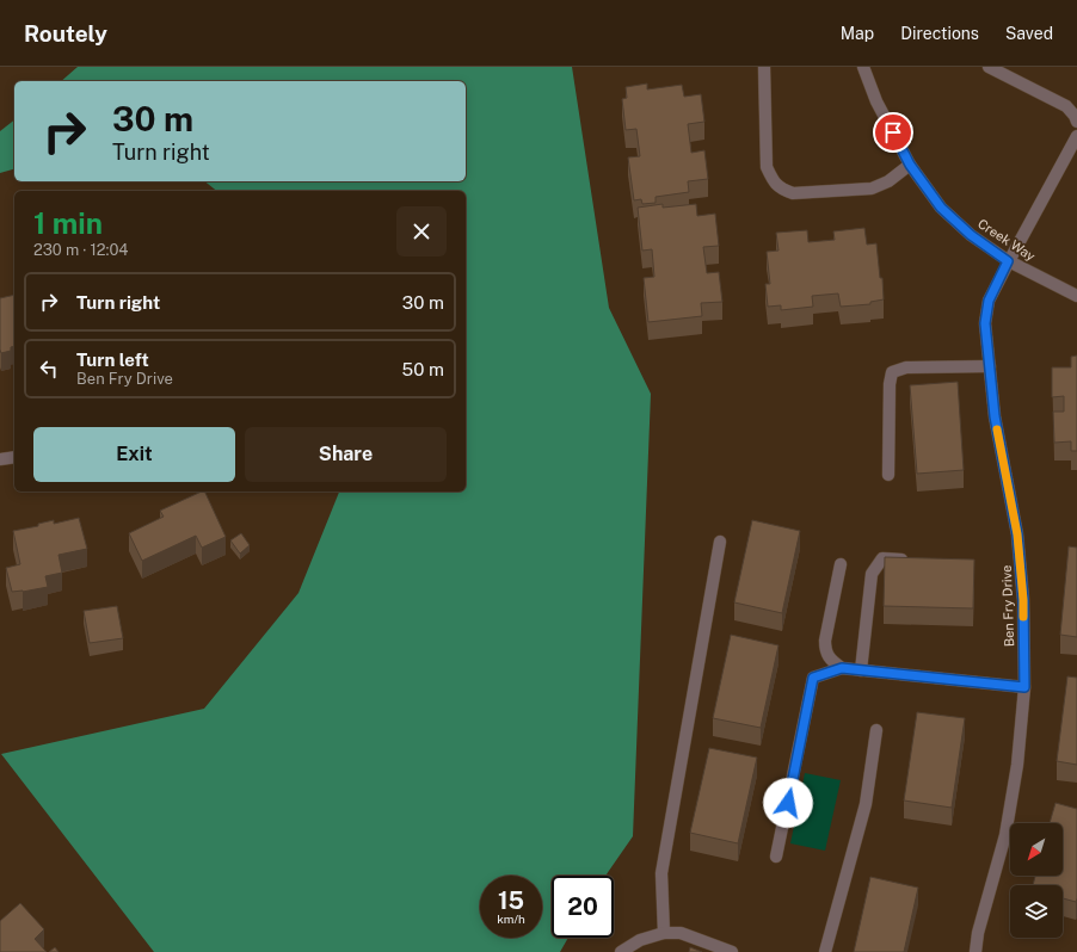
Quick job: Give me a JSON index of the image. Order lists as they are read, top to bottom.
{
  "streets": {
    "street": ["Creek Way", "Ben Fry Drive"]
  },
  "crossings": [
    ["Creek Way", "Ben Fry Drive"]
  ],
  "north": "bottom left",
  "page": {
    "header": "Routely",
    "nav": ["Map", "Directions", "Saved"],
    "turn": ["30 m", "Turn right"],
    "heading": ["1 min", "230 m · 12:04"],
    "list": [
      {
        "name": "Turn right",
        "value": "30 m"
      },
      {
        "name": "Turn left",
        "note": "Ben Fry Drive",
        "value": "50 m"
      }
    ],
    "buttons": ["Exit", "Share"],
    "speed": "15 km/h",
    "limit": "20"
  }
}
